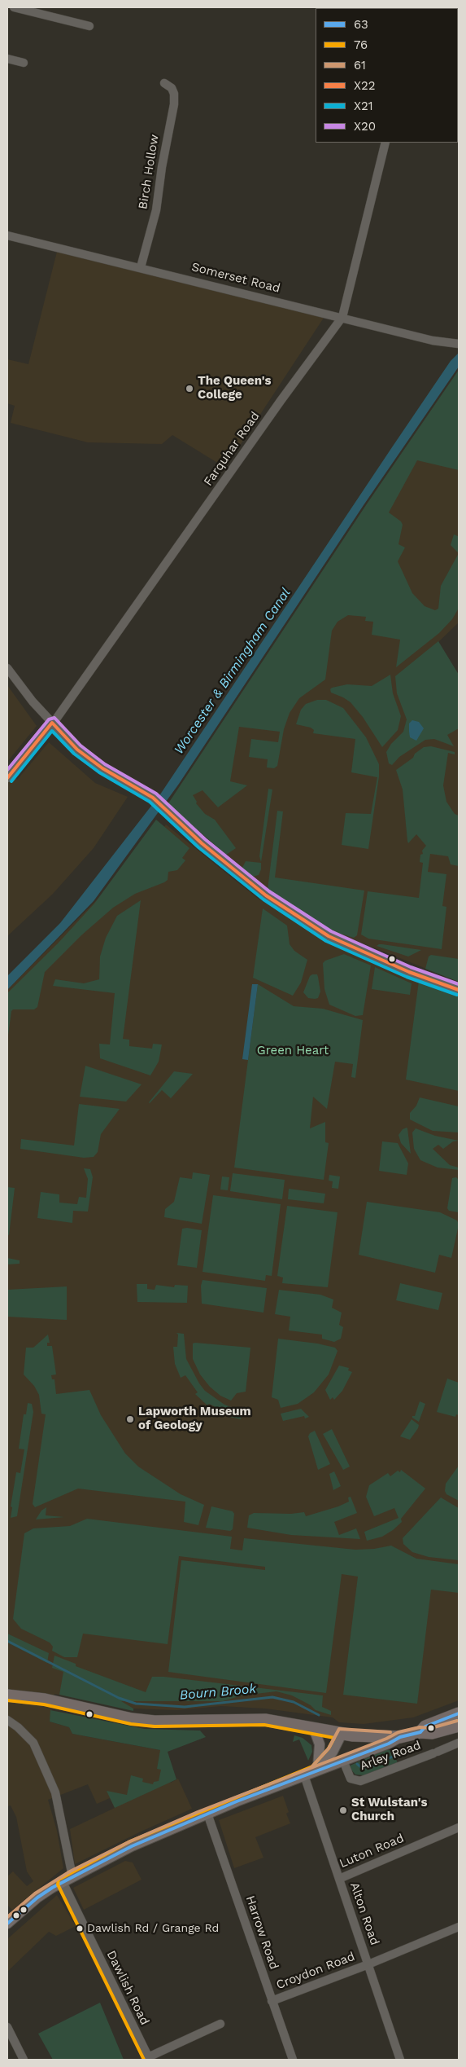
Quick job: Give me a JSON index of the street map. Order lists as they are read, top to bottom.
{
  "streets": {
    "street": [
      "Birch Hollow",
      "Somerset Road",
      "Farquhar Road",
      "Arley Road",
      "Luton Road",
      "Alton Road",
      "Harrow Road",
      "Croydon Road",
      "Dawlish Road"
    ]
  },
  "crossings": [
    ["Birch Hollow", "Somerset Road"],
    ["Somerset Road", "Farquhar Road"],
    ["Luton Road", "Alton Road"],
    ["Alton Road", "Croydon Road"],
    ["Harrow Road", "Croydon Road"]
  ],
  "water": ["Worcester & Birmingham Canal", "Bourn Brook"],
  "parks": ["Green Heart"],
  "places": [
    "The Queen's College",
    "Lapworth Museum of Geology",
    "St Wulstan's Church",
    "Dawlish Rd / Grange Rd"
  ],
  "lines": [
    "transit line X20",
    "transit line X22",
    "transit line X21",
    "transit line 76",
    "transit line 63",
    "transit line 61"
  ],
  "legend": [
    "63",
    "76",
    "61",
    "X22",
    "X21",
    "X20"
  ]
}
